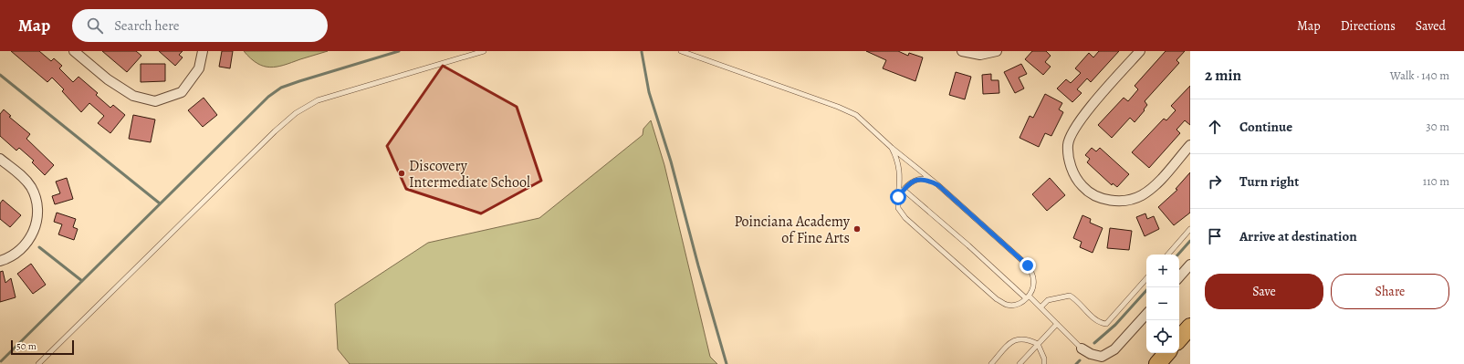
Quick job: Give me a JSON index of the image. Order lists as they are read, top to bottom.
{
  "places": ["Discovery Intermediate School", "Poinciana Academy of Fine Arts"],
  "scale_bar": "50 m",
  "page": {
    "header": "Map",
    "search": "Search here",
    "nav": ["Map", "Directions", "Saved"],
    "heading": ["2 min", "Walk · 140 m"],
    "list": [
      ["Continue", "30 m"],
      ["Turn right", "110 m"],
      "Arrive at destination"
    ],
    "map_buttons": ["+", "−"],
    "buttons": ["Save", "Share"],
    "scale": "50 m"
  }
}
